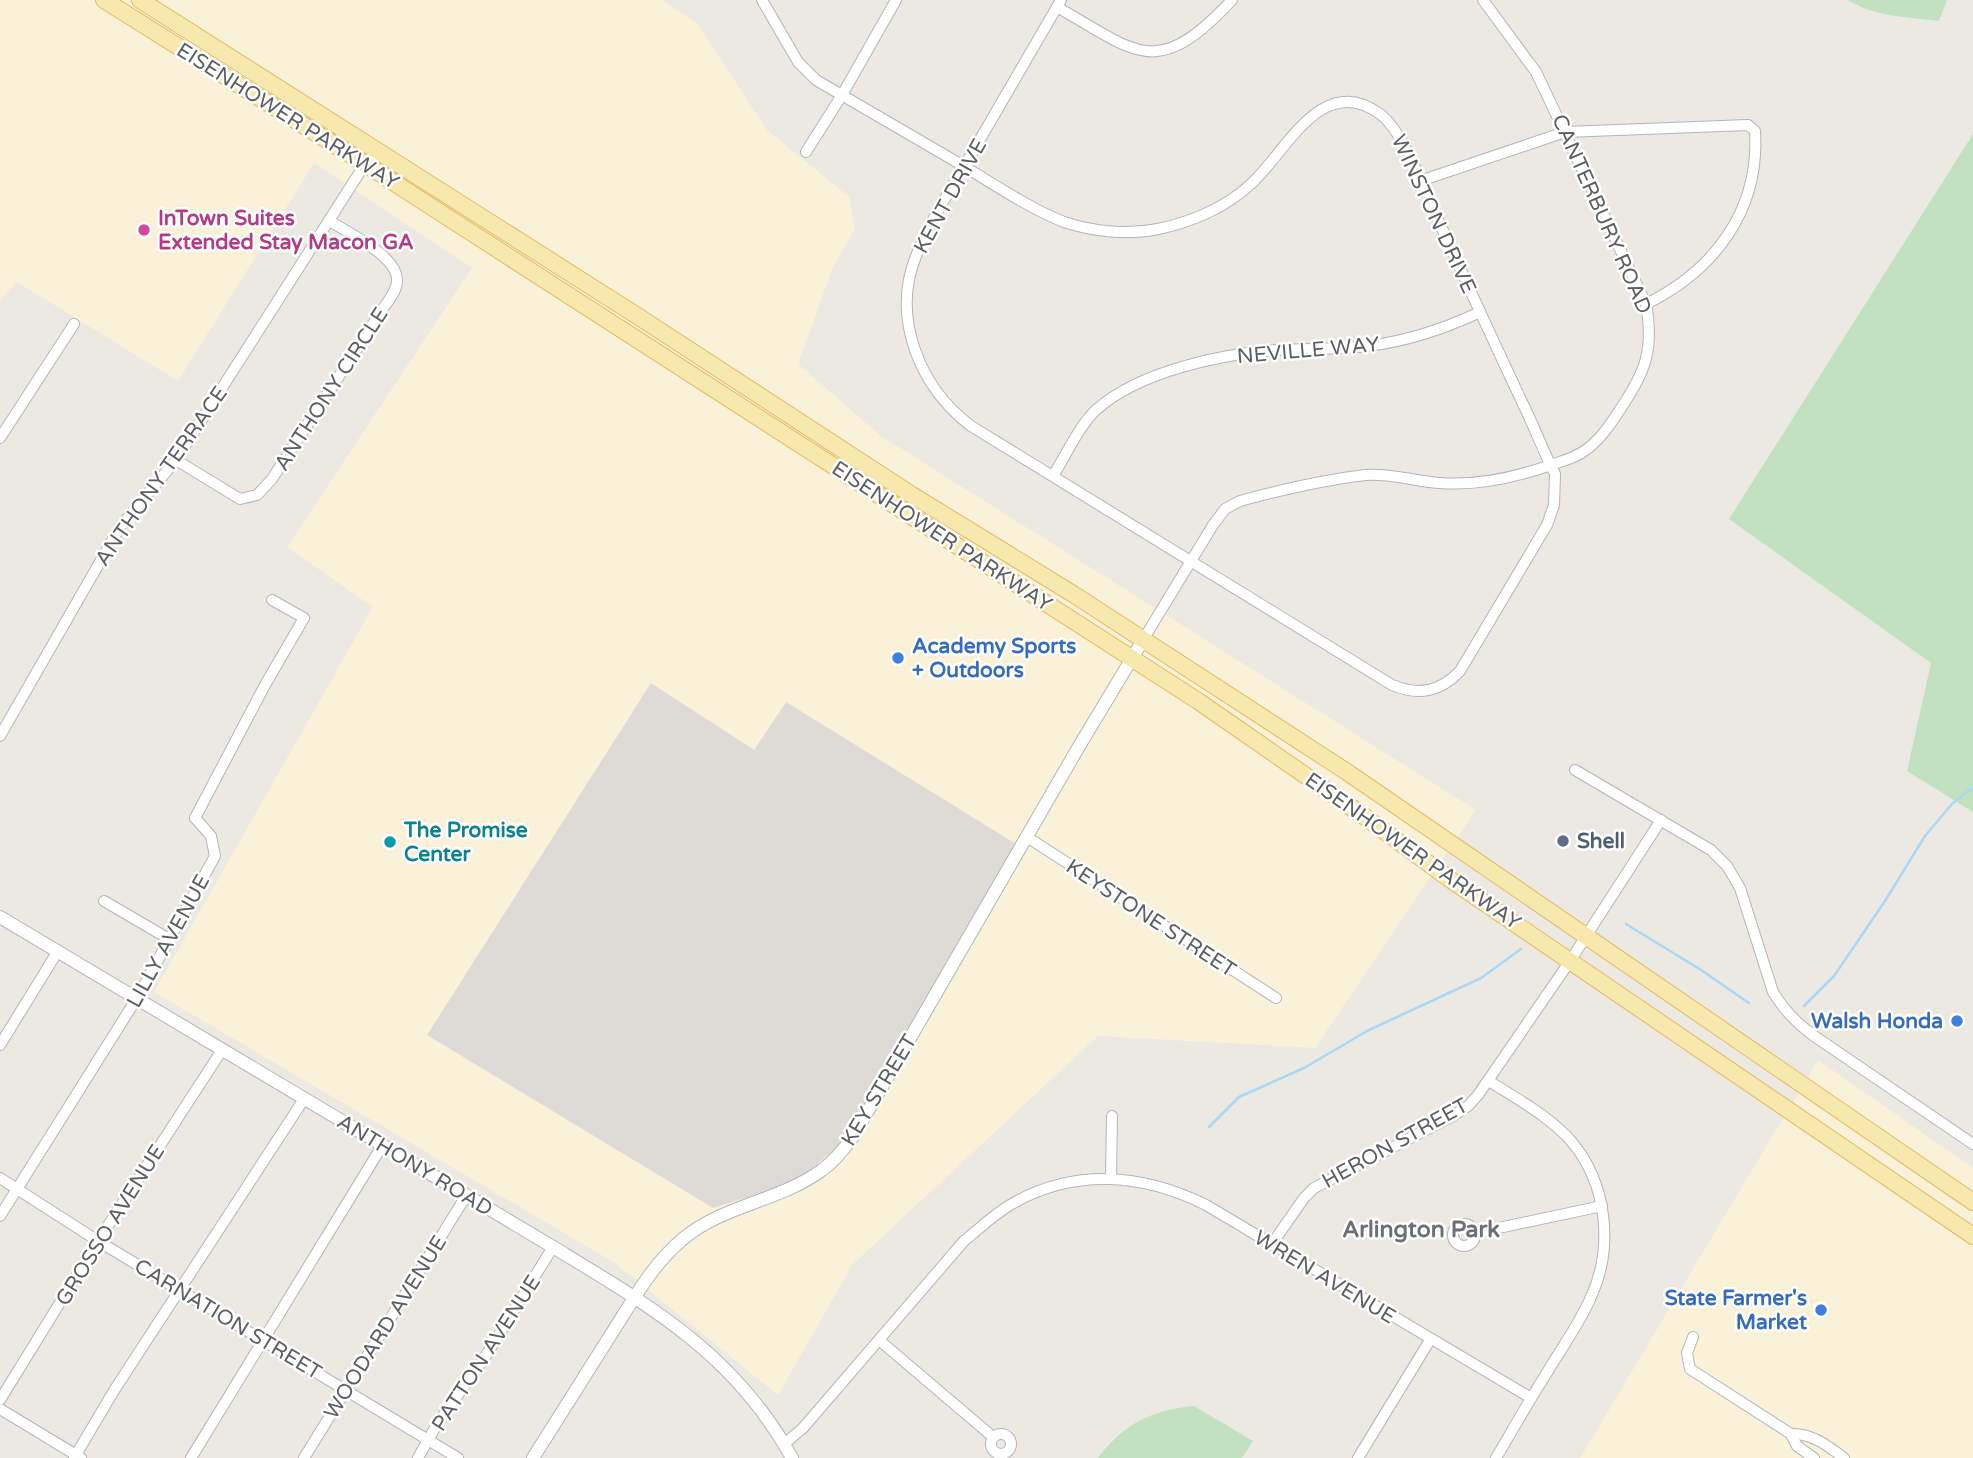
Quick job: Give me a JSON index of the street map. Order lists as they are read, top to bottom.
{
  "streets": {
    "main road": ["EISENHOWER PARKWAY"],
    "street": [
      "KENT DRIVE",
      "WINSTON DRIVE",
      "CANTERBURY ROAD",
      "NEVILLE WAY",
      "ANTHONY CIRCLE",
      "ANTHONY TERRACE",
      "KEYSTONE STREET",
      "LILLY AVENUE",
      "KEY STREET",
      "HERON STREET",
      "ANTHONY ROAD",
      "GROSSO AVENUE",
      "WREN AVENUE",
      "CARNATION STREET",
      "WOODARD AVENUE",
      "PATTON AVENUE"
    ]
  },
  "crossings": [
    ["EISENHOWER PARKWAY", "CANTERBURY ROAD"],
    ["EISENHOWER PARKWAY", "ANTHONY TERRACE"],
    ["EISENHOWER PARKWAY", "KEY STREET"],
    ["EISENHOWER PARKWAY", "HERON STREET"],
    ["KENT DRIVE", "WINSTON DRIVE"],
    ["KENT DRIVE", "CANTERBURY ROAD"],
    ["KENT DRIVE", "NEVILLE WAY"],
    ["WINSTON DRIVE", "CANTERBURY ROAD"],
    ["WINSTON DRIVE", "NEVILLE WAY"],
    ["CANTERBURY ROAD", "KEY STREET"],
    ["ANTHONY CIRCLE", "ANTHONY TERRACE"],
    ["KEYSTONE STREET", "KEY STREET"],
    ["LILLY AVENUE", "ANTHONY ROAD"],
    ["LILLY AVENUE", "CARNATION STREET"],
    ["KEY STREET", "ANTHONY ROAD"],
    ["HERON STREET", "WREN AVENUE"],
    ["ANTHONY ROAD", "GROSSO AVENUE"],
    ["ANTHONY ROAD", "WREN AVENUE"],
    ["ANTHONY ROAD", "WOODARD AVENUE"],
    ["ANTHONY ROAD", "PATTON AVENUE"],
    ["GROSSO AVENUE", "CARNATION STREET"],
    ["CARNATION STREET", "WOODARD AVENUE"],
    ["CARNATION STREET", "PATTON AVENUE"]
  ],
  "districts": ["Arlington Park"],
  "places": [
    "InTown Suites Extended Stay Macon GA",
    "Academy Sports + Outdoors",
    "Shell",
    "The Promise Center",
    "Walsh Honda",
    "State Farmer's Market"
  ]
}
